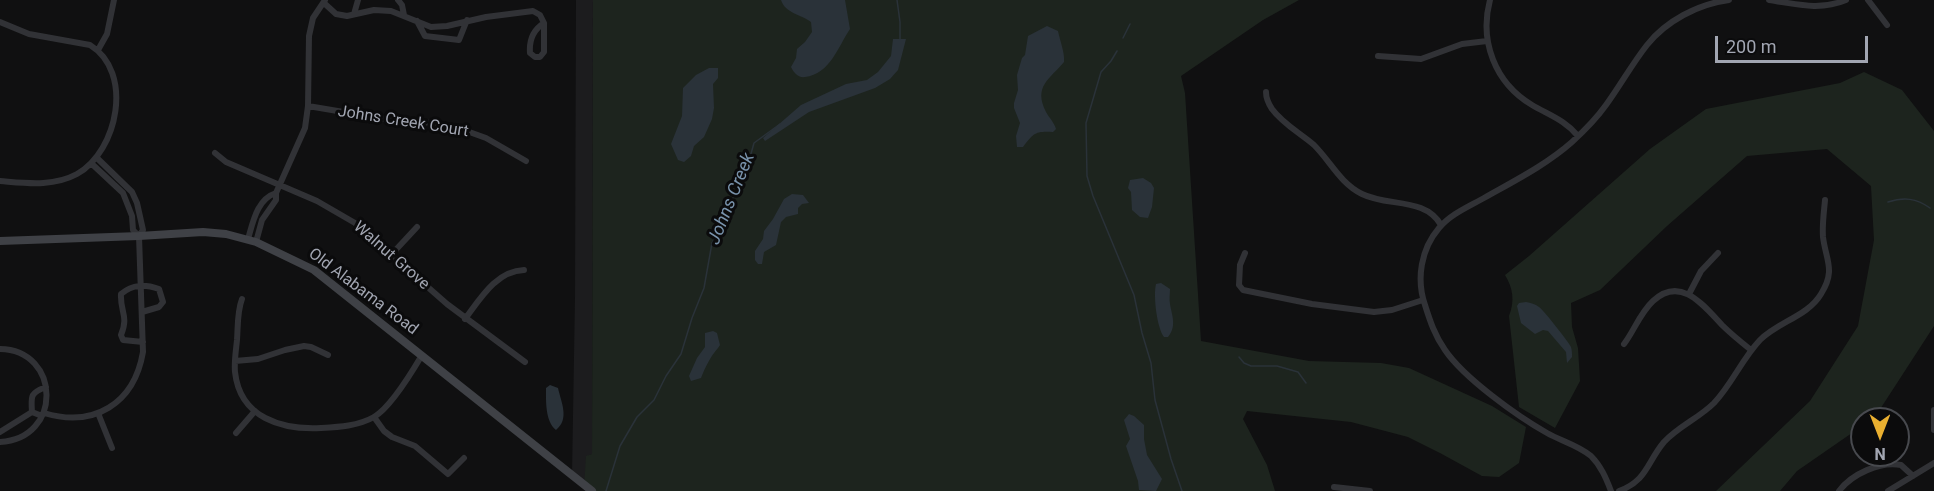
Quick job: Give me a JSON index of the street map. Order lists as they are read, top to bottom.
{
  "streets": {
    "main road": ["Old Alabama Road"],
    "street": ["Johns Creek Court", "Walnut Grove"]
  },
  "water": ["Johns Creek"],
  "scale_bar": "200 m",
  "north": "bottom"
}
